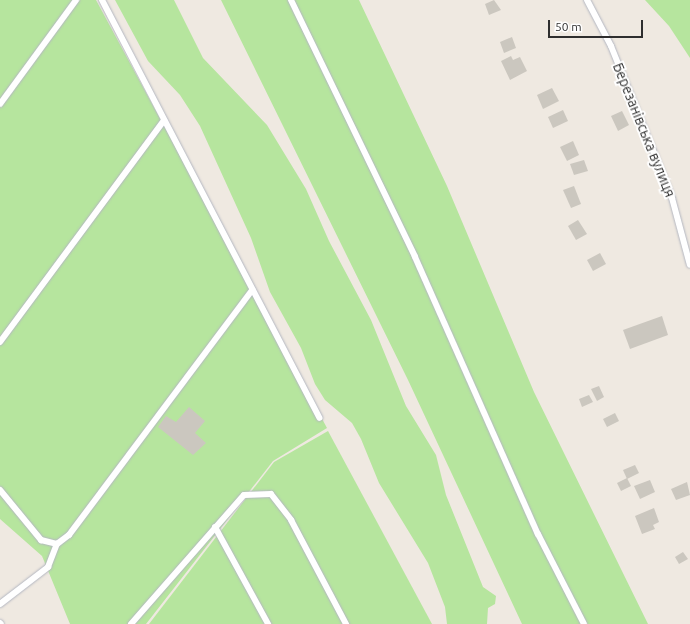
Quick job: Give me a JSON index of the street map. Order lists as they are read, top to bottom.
{
  "streets": {
    "lane": ["Березанівська вулиця"]
  },
  "scale_bar": "50 m"
}
